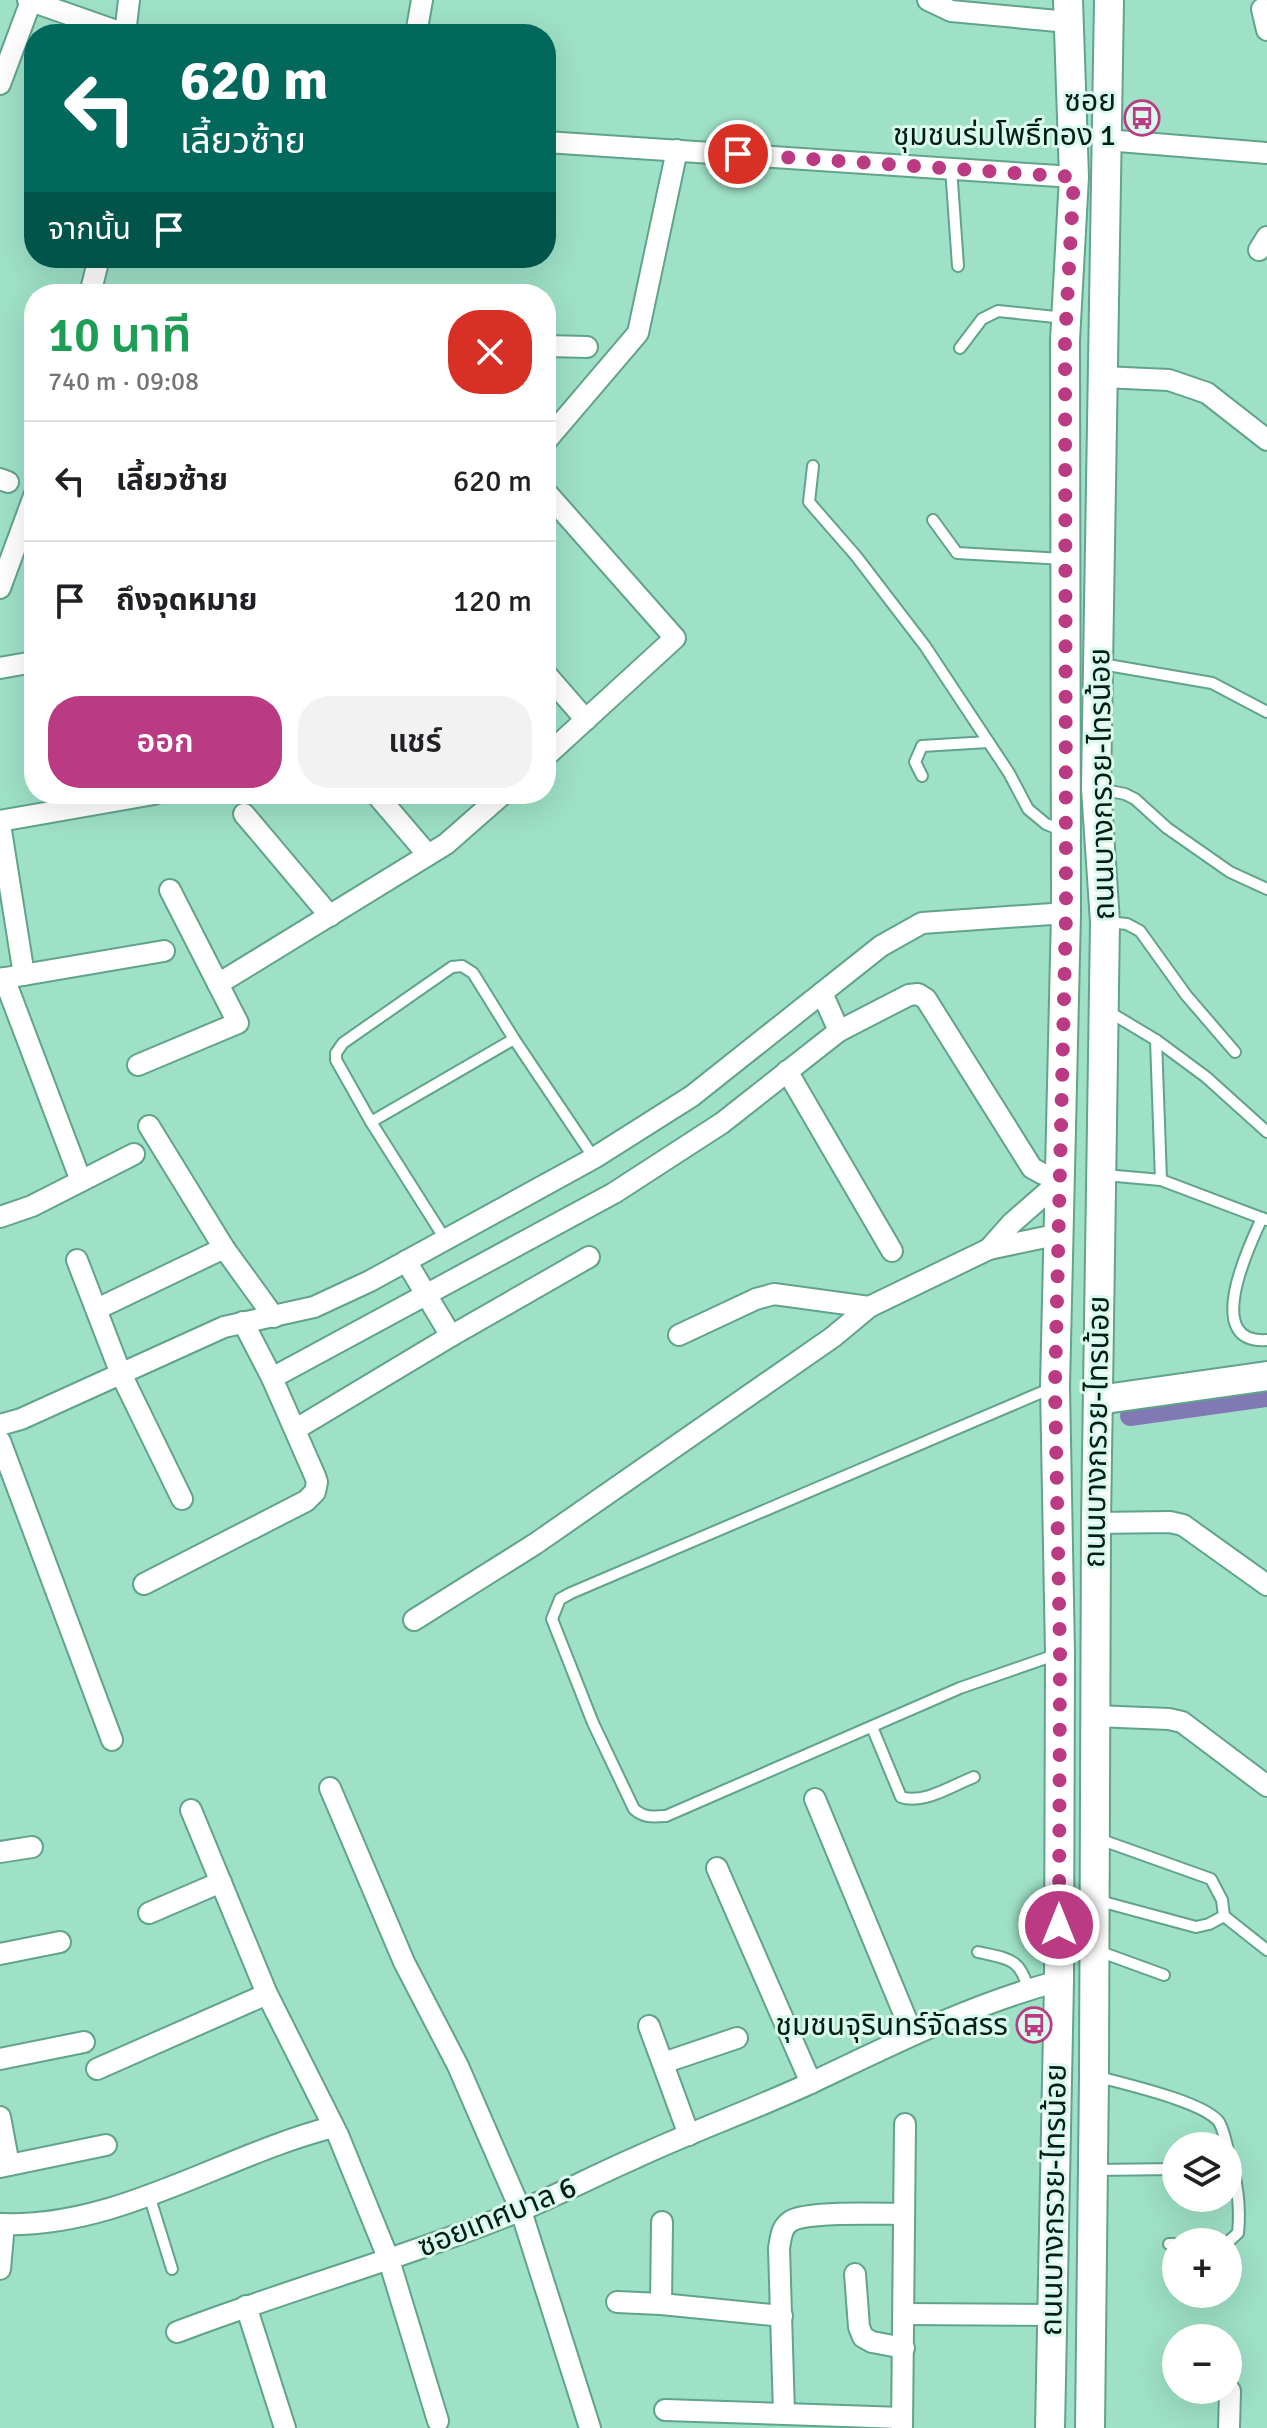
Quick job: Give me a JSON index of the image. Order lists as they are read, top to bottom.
{
  "streets": {
    "main road": ["ถนนบางกรวย-ไทรน้อย"],
    "street": ["ซอยเทศบาล 6"]
  },
  "crossings": [
    ["ถนนบางกรวย-ไทรน้อย", "ซอยเทศบาล 6"]
  ],
  "places": {
    "bus stop": ["ซอย ชุมชนร่มโพธิ์ทอง 1", "ชุมชนจุรินทร์จัดสรร"]
  },
  "page": {
    "turn": ["620 m", "เลี้ยวซ้าย"],
    "then": "จากนั้น",
    "heading": ["10 นาที", "740 m · 09:08"],
    "list": [
      {
        "name": "เลี้ยวซ้าย",
        "value": "620 m"
      },
      {
        "name": "ถึงจุดหมาย",
        "value": "120 m"
      }
    ],
    "buttons": ["ออก", "แชร์"],
    "map_buttons": ["+", "−"]
  }
}
